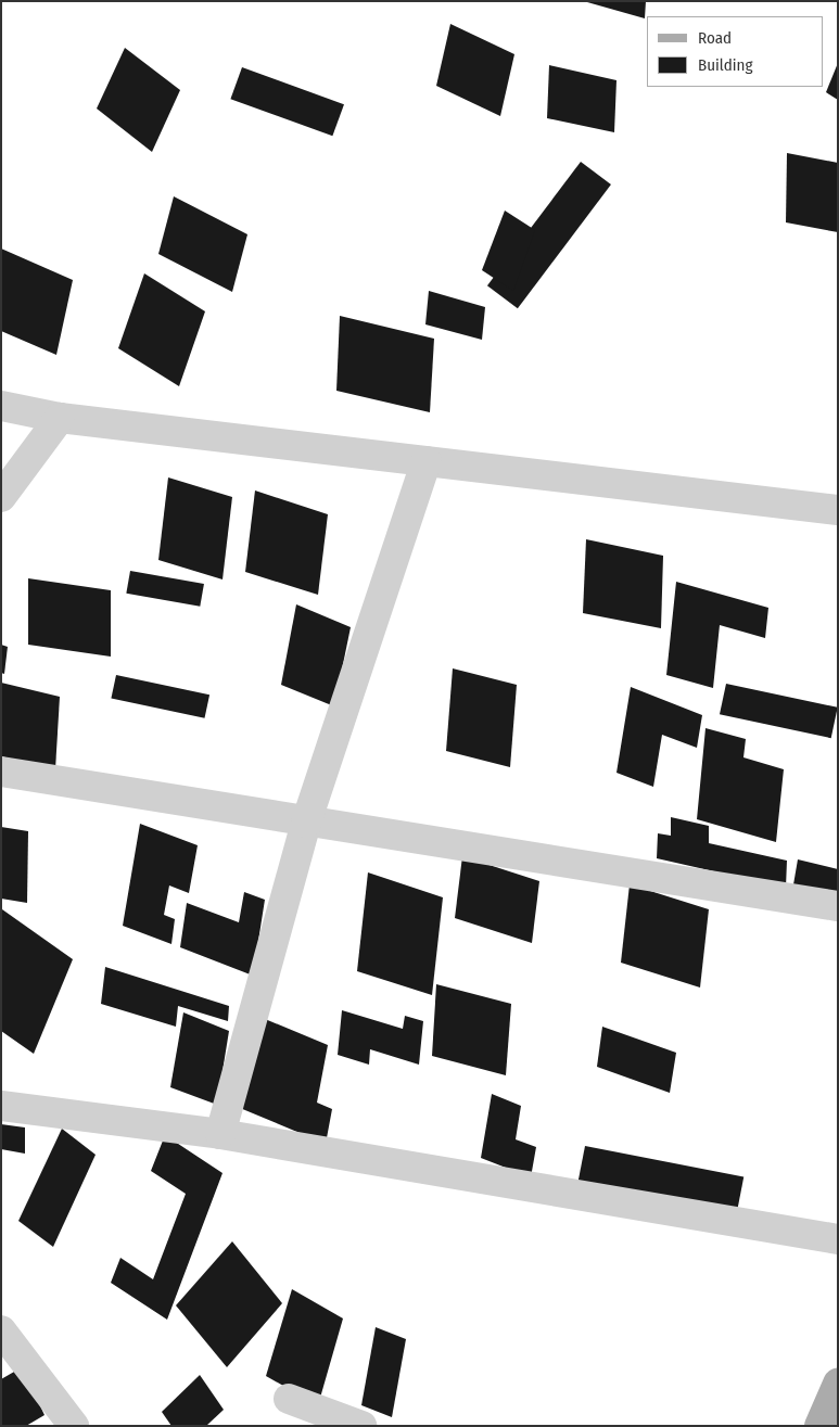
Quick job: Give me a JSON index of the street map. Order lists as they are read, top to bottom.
{
  "legend": ["Road", "Building"]
}
